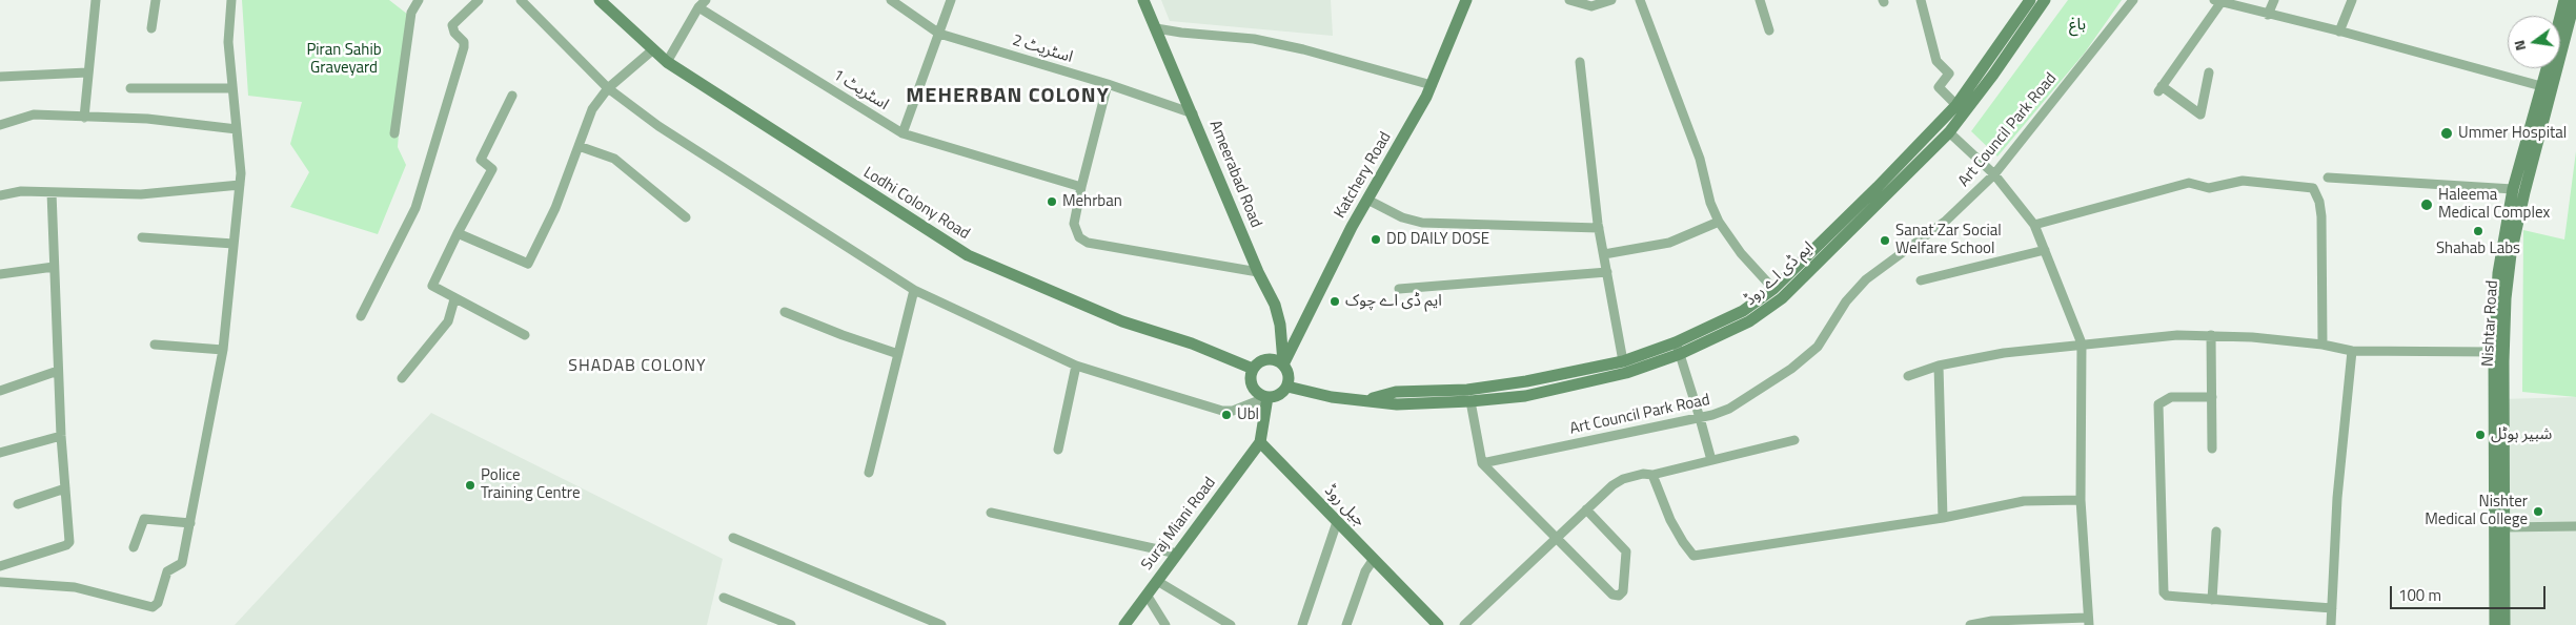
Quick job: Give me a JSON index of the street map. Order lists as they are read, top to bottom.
{
  "streets": {
    "main road": [
      "Ameerabad Road",
      "Katchery Road",
      "Lodhi Colony Road",
      "ایم ڈی اے روڈ",
      "Nishtar Road",
      "جیل روڈ",
      "Suraj Miani Road"
    ],
    "street": ["اسٹریٹ 2", "اسٹریٹ 1", "Art Council Park Road"]
  },
  "crossings": [
    ["اسٹریٹ 2", "Ameerabad Road"],
    ["Ameerabad Road", "Katchery Road"],
    ["Ameerabad Road", "Lodhi Colony Road"],
    ["Ameerabad Road", "ایم ڈی اے روڈ"],
    ["Katchery Road", "Lodhi Colony Road"],
    ["Katchery Road", "ایم ڈی اے روڈ"],
    ["Lodhi Colony Road", "ایم ڈی اے روڈ"],
    ["جیل روڈ", "Suraj Miani Road"]
  ],
  "districts": ["MEHERBAN COLONY", "SHADAB COLONY"],
  "parks": ["باغ", "Piran Sahib Graveyard"],
  "places": [
    "Ummer Hospital",
    "Mehrban",
    "Haleema Medical Complex",
    "Shahab Labs",
    "DD DAILY DOSE",
    "Sanat Zar Social Welfare School",
    "ایم ڈی اے چوک",
    "Ubl",
    "شبیر ہوٹل",
    "Police Training Centre",
    "Nishter Medical College"
  ],
  "scale_bar": "100 m",
  "north": "left"
}
